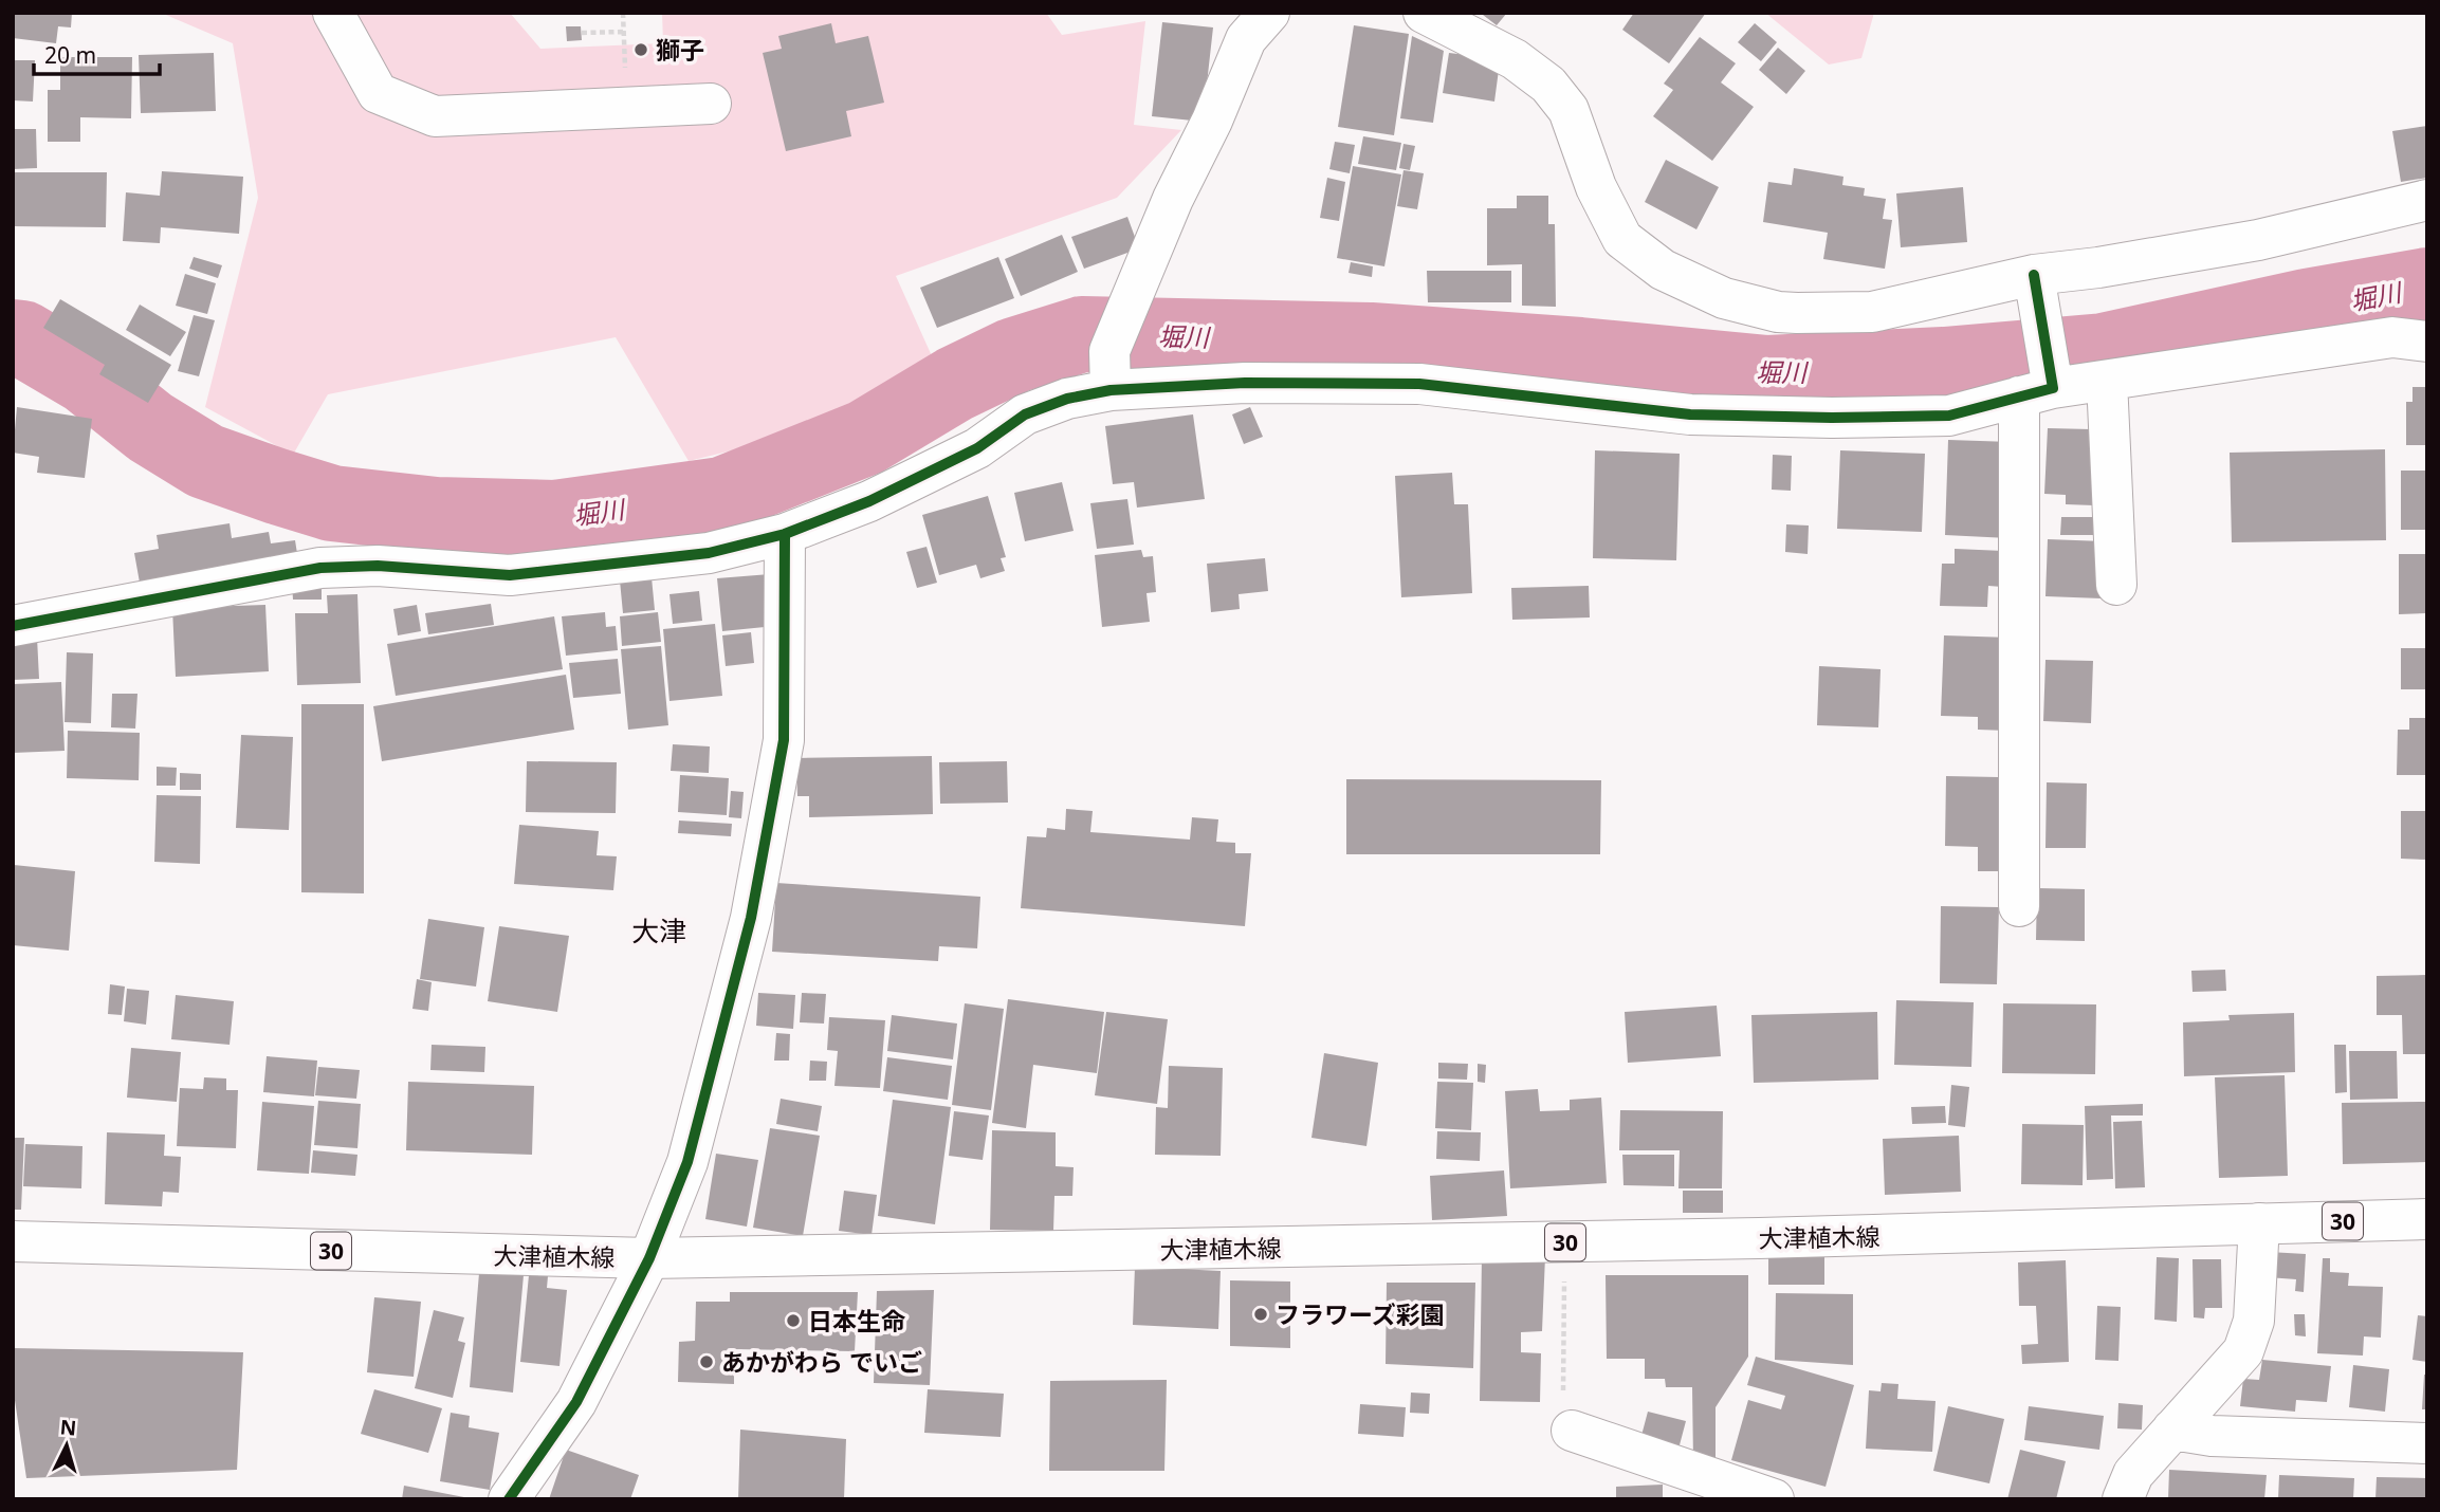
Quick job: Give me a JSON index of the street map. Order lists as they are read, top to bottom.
{
  "streets": {
    "street": ["30", "大津植木線"]
  },
  "districts": ["大津"],
  "water": ["堀川"],
  "places": [
    "獅子",
    "フラワーズ彩園",
    "日本生命",
    "あかがわら でいご"
  ],
  "scale_bar": "20 m",
  "north": "top"
}
